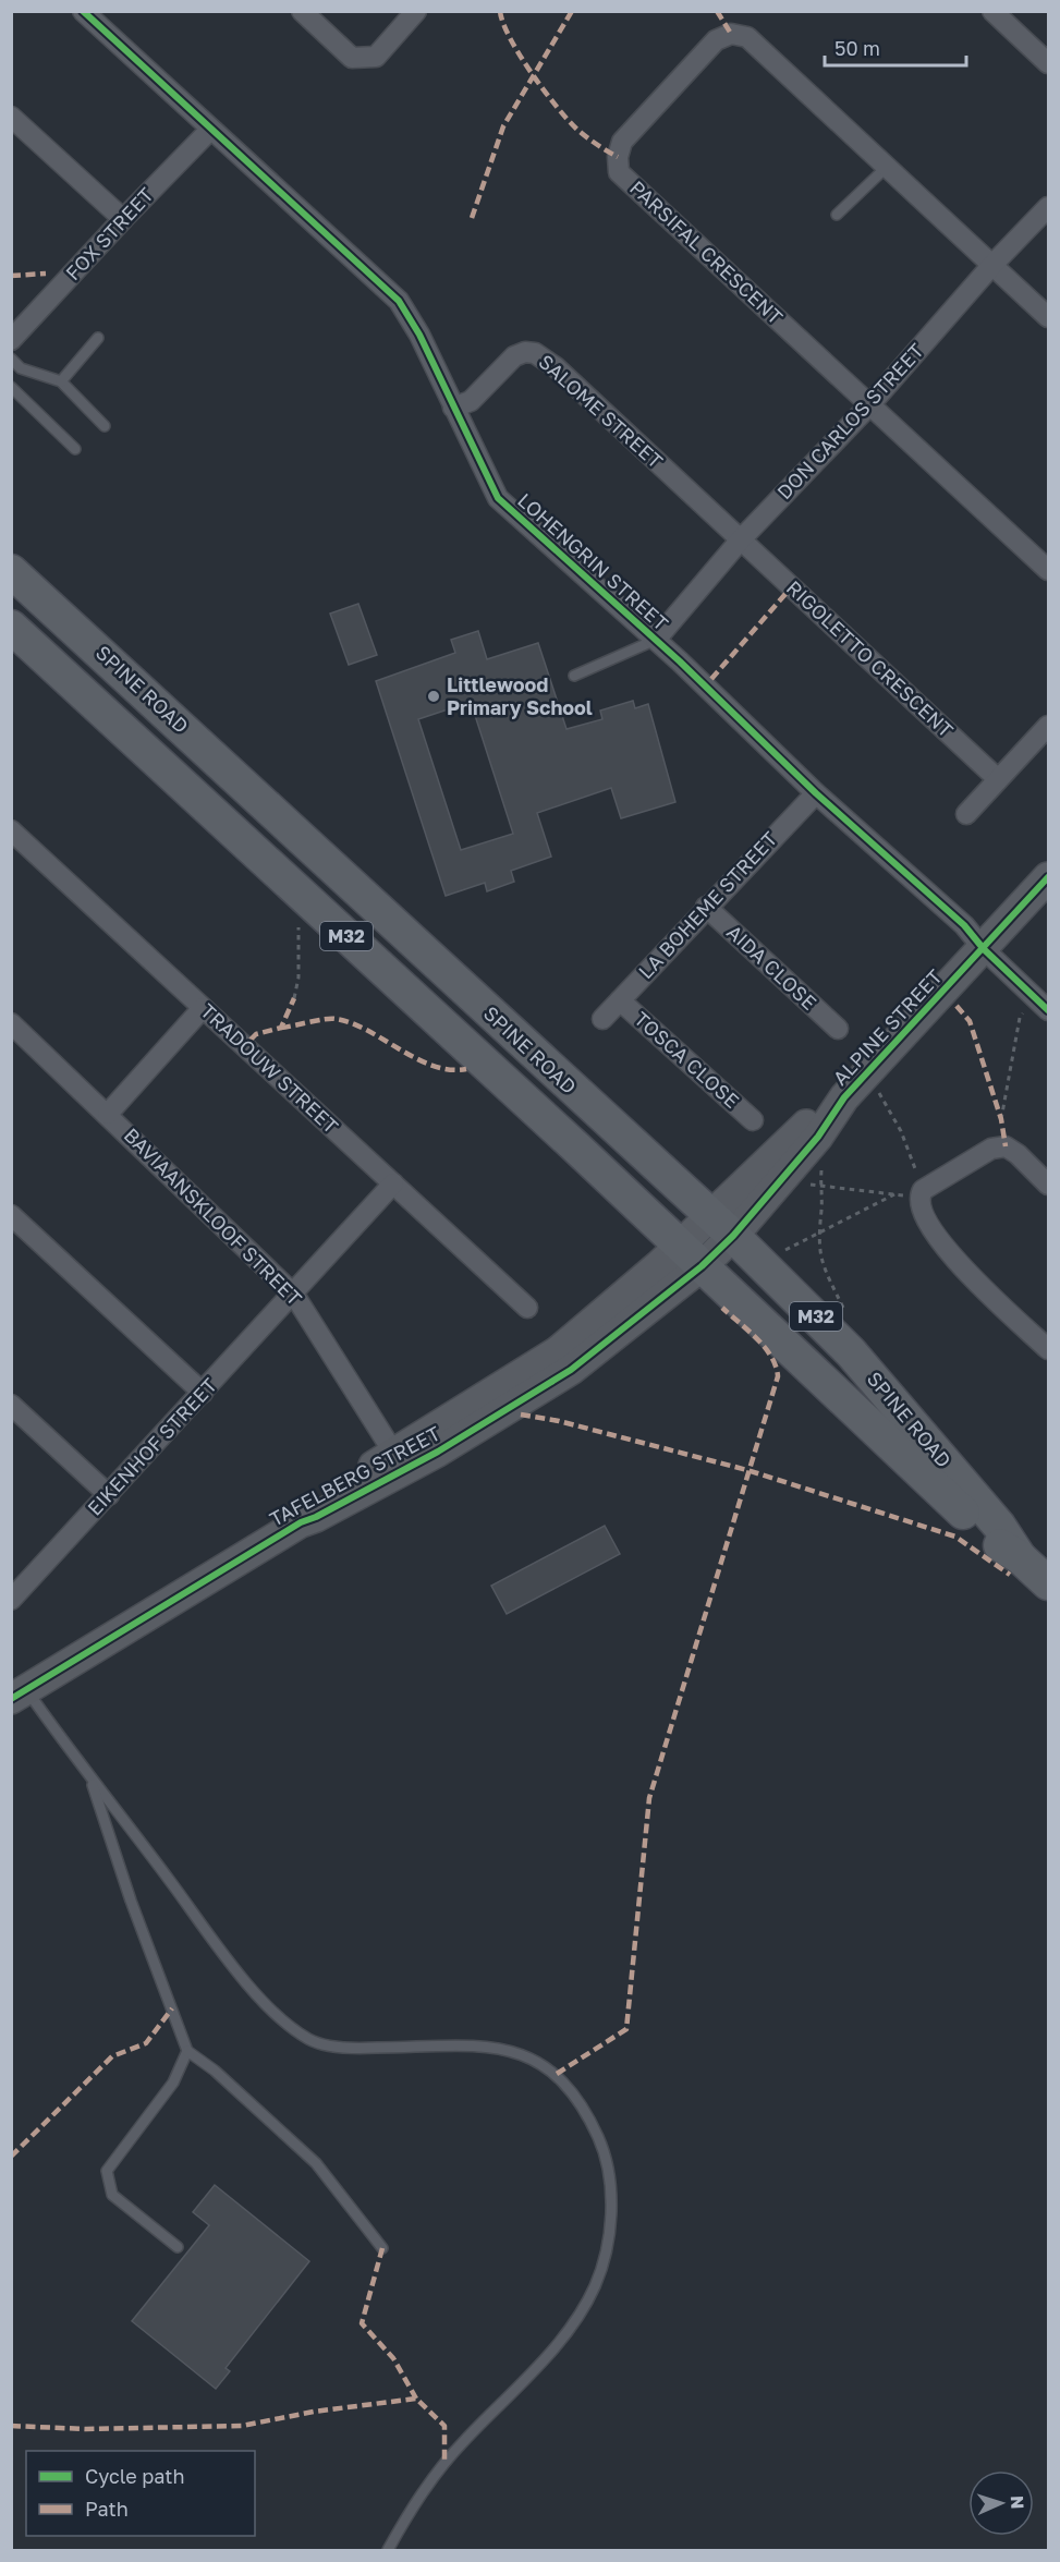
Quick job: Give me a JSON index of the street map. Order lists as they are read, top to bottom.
{
  "streets": {
    "main road": ["SPINE ROAD", "M32"],
    "street": [
      "FOX STREET",
      "PARSIFAL CRESCENT",
      "SALOME STREET",
      "DON CARLOS STREET",
      "LOHENGRIN STREET",
      "RIGOLETTO CRESCENT",
      "LA BOHEME STREET",
      "AIDA CLOSE",
      "ALPINE STREET",
      "TOSCA CLOSE",
      "TRADOUW STREET",
      "BAVIAANSKLOOF STREET",
      "EIKENHOF STREET",
      "TAFELBERG STREET"
    ]
  },
  "crossings": [
    ["FOX STREET", "LOHENGRIN STREET"],
    ["PARSIFAL CRESCENT", "DON CARLOS STREET"],
    ["SALOME STREET", "DON CARLOS STREET"],
    ["SALOME STREET", "LOHENGRIN STREET"],
    ["SALOME STREET", "RIGOLETTO CRESCENT"],
    ["DON CARLOS STREET", "LOHENGRIN STREET"],
    ["DON CARLOS STREET", "RIGOLETTO CRESCENT"],
    ["LOHENGRIN STREET", "LA BOHEME STREET"],
    ["LOHENGRIN STREET", "ALPINE STREET"],
    ["SPINE ROAD", "ALPINE STREET"],
    ["SPINE ROAD", "TAFELBERG STREET"],
    ["LA BOHEME STREET", "AIDA CLOSE"],
    ["LA BOHEME STREET", "TOSCA CLOSE"],
    ["ALPINE STREET", "TAFELBERG STREET"],
    ["TRADOUW STREET", "EIKENHOF STREET"],
    ["BAVIAANSKLOOF STREET", "EIKENHOF STREET"],
    ["BAVIAANSKLOOF STREET", "TAFELBERG STREET"]
  ],
  "places": ["Littlewood Primary School"],
  "legend": ["Cycle path", "Path"],
  "scale_bar": "50 m",
  "north": "right"
}
